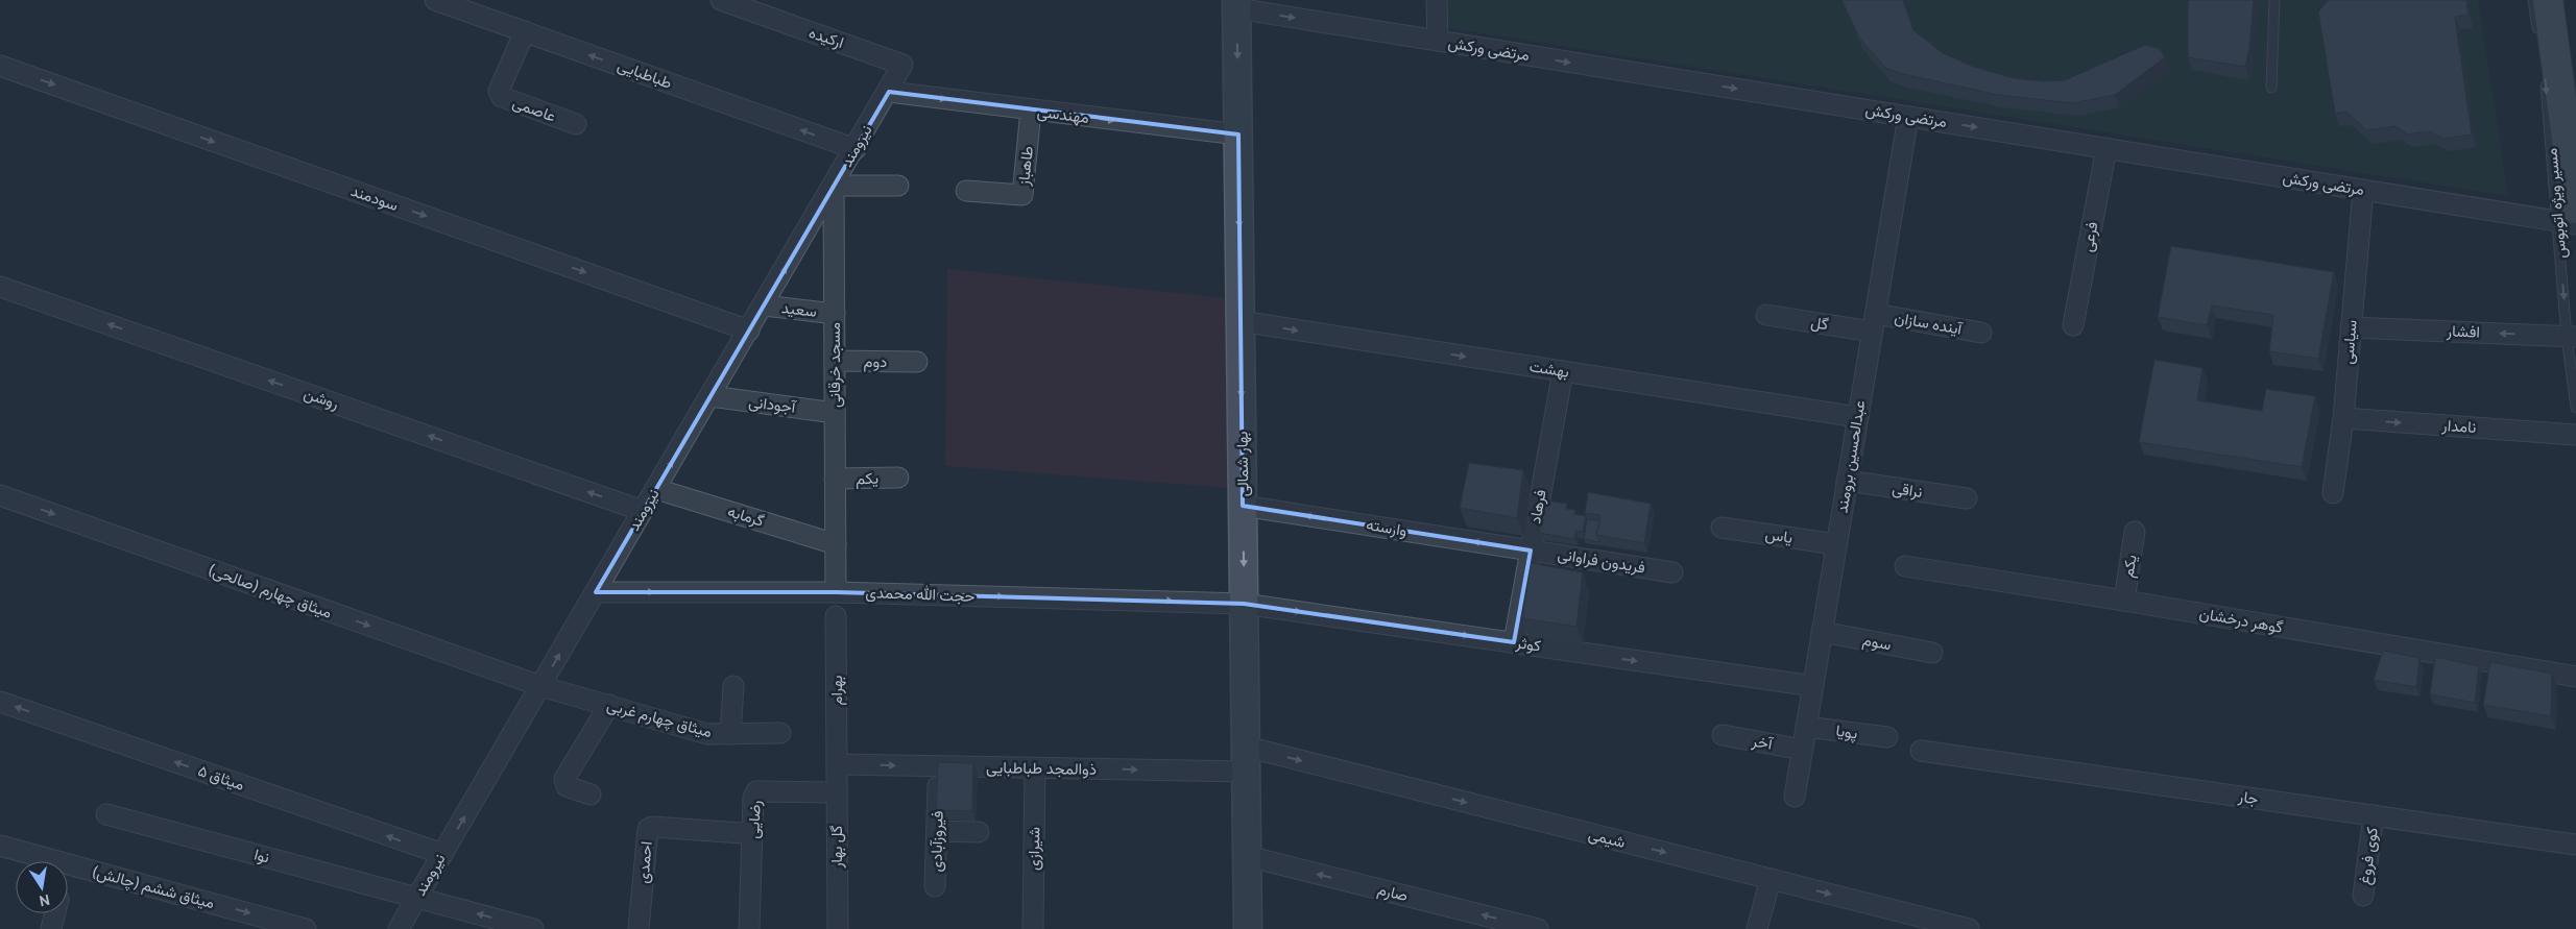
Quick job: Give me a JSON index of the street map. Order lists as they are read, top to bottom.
{
  "streets": {
    "main road": ["بهار شمالی"],
    "street": [
      "ارکیده",
      "مرتضی ورکش",
      "طباطبایی",
      "عاصمی",
      "مهندسی",
      "نیرومند",
      "طاهباز",
      "سودمند",
      "فرعی",
      "سعید",
      "گل",
      "آینده سازان",
      "افشار",
      "سیاسی",
      "دوم",
      "مسجد خرقانی",
      "بهشت",
      "روشن",
      "آجودانی",
      "نامدار",
      "عبدالحسین برومند",
      "یکم",
      "نراقی",
      "فرهاد",
      "گرمابه",
      "وارسته",
      "یاس",
      "فریدون فراوانی",
      "میثاق چهارم (صالحی)",
      "حجت الله محمدی",
      "گوهر درخشان",
      "سوم",
      "کوثر",
      "بهرام",
      "میثاق چهارم غربی",
      "پویا",
      "آخر",
      "ذوالمجد طباطبایی",
      "میثاق ۵",
      "جار",
      "رضایی",
      "شیمی",
      "فیروزآبادی",
      "گل بهار",
      "شیرازی",
      "نوا",
      "کوی فروغ",
      "احمدی",
      "میثاق ششم (چالش)",
      "صارم"
    ],
    "lane": ["مسیر ویژه اتوبوس"]
  },
  "crossings": [
    ["ارکیده", "مهندسی"],
    ["ارکیده", "نیرومند"],
    ["مرتضی ورکش", "مسیر ویژه اتوبوس"],
    ["مرتضی ورکش", "فرعی"],
    ["مرتضی ورکش", "سیاسی"],
    ["مرتضی ورکش", "عبدالحسین برومند"],
    ["مرتضی ورکش", "بهار شمالی"],
    ["طباطبایی", "عاصمی"],
    ["طباطبایی", "نیرومند"],
    ["مهندسی", "نیرومند"],
    ["مهندسی", "طاهباز"],
    ["مهندسی", "بهار شمالی"],
    ["نیرومند", "سودمند"],
    ["نیرومند", "سعید"],
    ["نیرومند", "مسجد خرقانی"],
    ["نیرومند", "روشن"],
    ["نیرومند", "آجودانی"],
    ["نیرومند", "گرمابه"],
    ["نیرومند", "میثاق چهارم (صالحی)"],
    ["نیرومند", "حجت الله محمدی"],
    ["نیرومند", "میثاق چهارم غربی"],
    ["نیرومند", "میثاق ۵"],
    ["نیرومند", "نوا"],
    ["مسیر ویژه اتوبوس", "افشار"],
    ["سعید", "مسجد خرقانی"],
    ["گل", "آینده سازان"],
    ["گل", "عبدالحسین برومند"],
    ["آینده سازان", "عبدالحسین برومند"],
    ["افشار", "سیاسی"],
    ["سیاسی", "نامدار"],
    ["دوم", "مسجد خرقانی"],
    ["مسجد خرقانی", "آجودانی"],
    ["مسجد خرقانی", "یکم"],
    ["مسجد خرقانی", "گرمابه"],
    ["مسجد خرقانی", "حجت الله محمدی"],
    ["بهشت", "عبدالحسین برومند"],
    ["بهشت", "بهار شمالی"],
    ["بهشت", "فرهاد"],
    ["عبدالحسین برومند", "نراقی"],
    ["عبدالحسین برومند", "یاس"],
    ["عبدالحسین برومند", "سوم"],
    ["عبدالحسین برومند", "کوثر"],
    ["عبدالحسین برومند", "پویا"],
    ["عبدالحسین برومند", "آخر"],
    ["بهار شمالی", "وارسته"],
    ["بهار شمالی", "حجت الله محمدی"],
    ["بهار شمالی", "کوثر"],
    ["بهار شمالی", "ذوالمجد طباطبایی"],
    ["بهار شمالی", "شیمی"],
    ["بهار شمالی", "صارم"],
    ["یکم", "گوهر درخشان"],
    ["فرهاد", "وارسته"],
    ["فرهاد", "فریدون فراوانی"],
    ["فرهاد", "کوثر"],
    ["وارسته", "فریدون فراوانی"],
    ["میثاق چهارم (صالحی)", "میثاق چهارم غربی"],
    ["حجت الله محمدی", "کوثر"],
    ["بهرام", "ذوالمجد طباطبایی"],
    ["بهرام", "گل بهار"],
    ["ذوالمجد طباطبایی", "شیمی"],
    ["ذوالمجد طباطبایی", "فیروزآبادی"],
    ["ذوالمجد طباطبایی", "گل بهار"],
    ["ذوالمجد طباطبایی", "شیرازی"],
    ["جار", "کوی فروغ"],
    ["رضایی", "گل بهار"]
  ],
  "one_way": [
    "مرتضی ورکش",
    "طباطبایی",
    "مهندسی",
    "نیرومند",
    "سودمند",
    "مسیر ویژه اتوبوس",
    "افشار",
    "بهشت",
    "روشن",
    "نامدار",
    "بهار شمالی",
    "وارسته",
    "میثاق چهارم (صالحی)",
    "حجت الله محمدی",
    "کوثر",
    "ذوالمجد طباطبایی",
    "میثاق ۵",
    "شیمی",
    "میثاق ششم (چالش)",
    "صارم"
  ],
  "north": "bottom"
}
